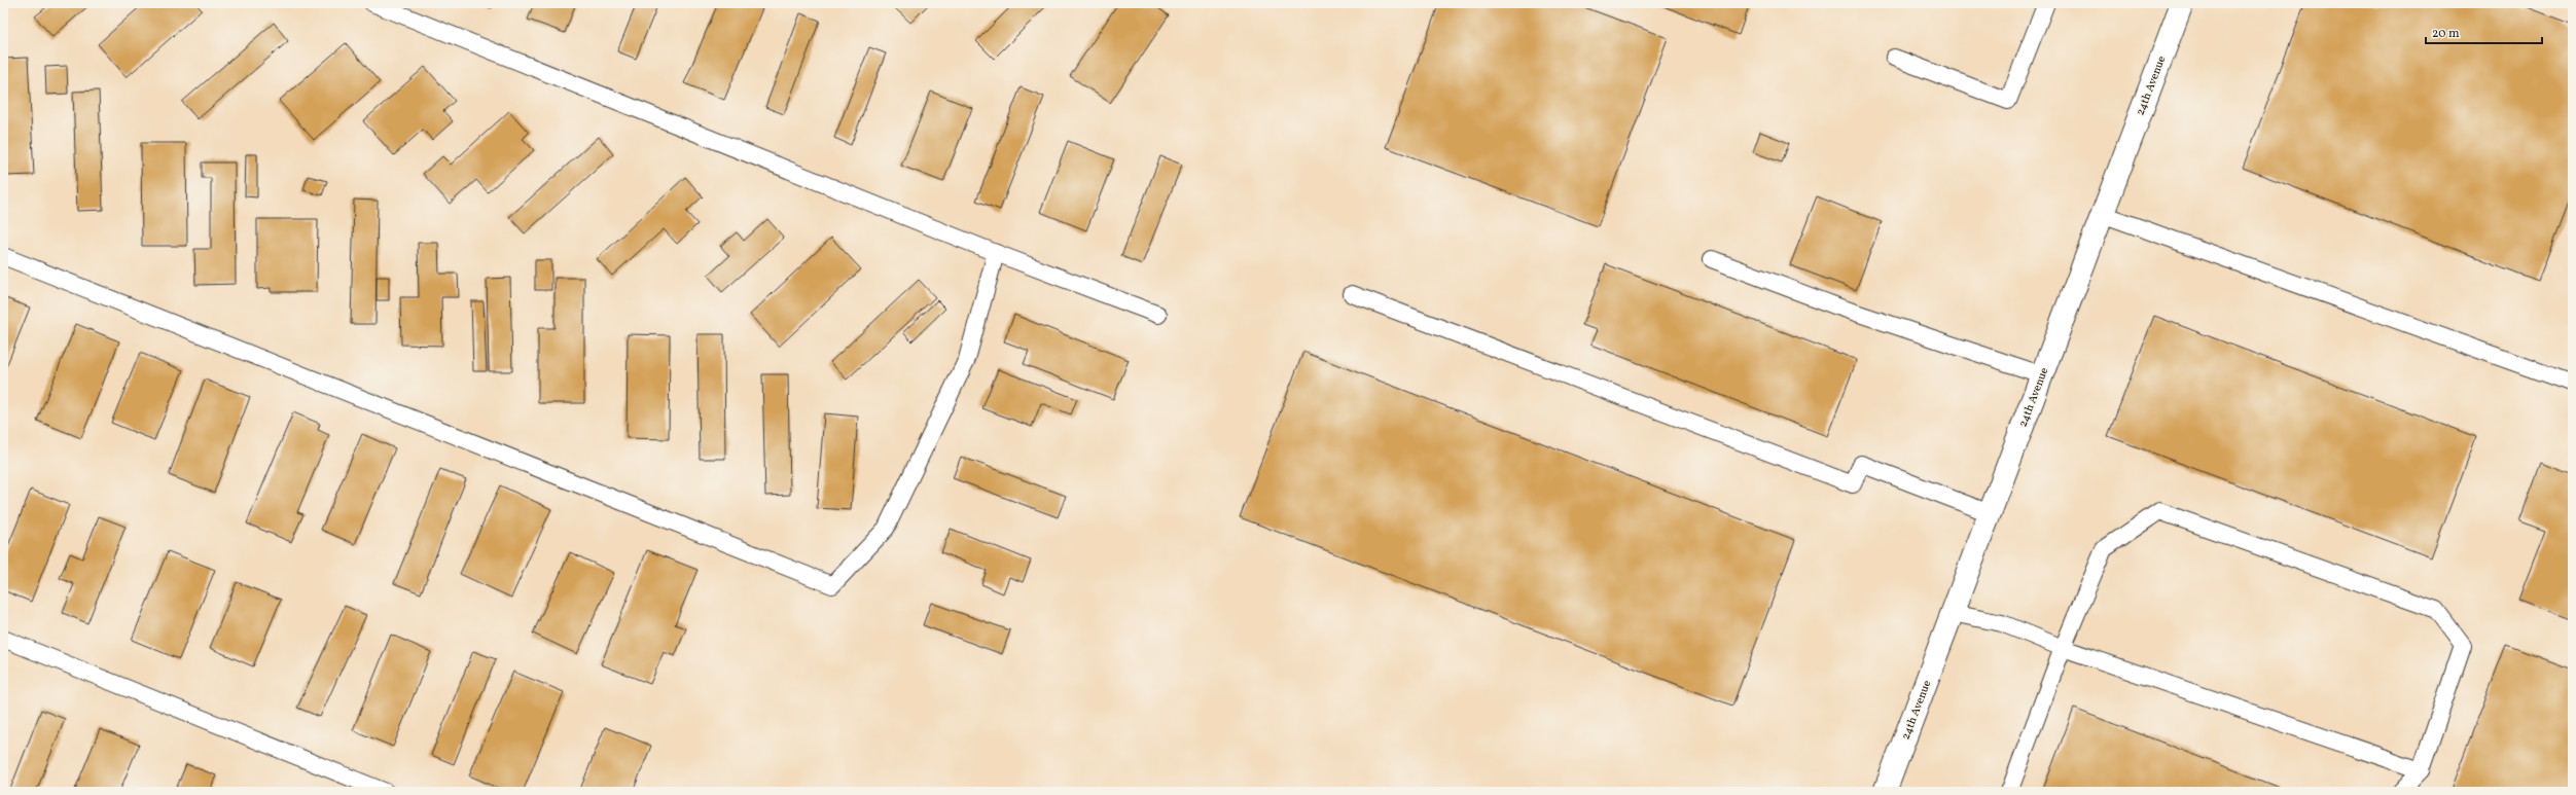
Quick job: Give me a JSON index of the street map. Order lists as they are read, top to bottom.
{
  "streets": {
    "street": ["24th Avenue"]
  },
  "scale_bar": "20 m"
}
